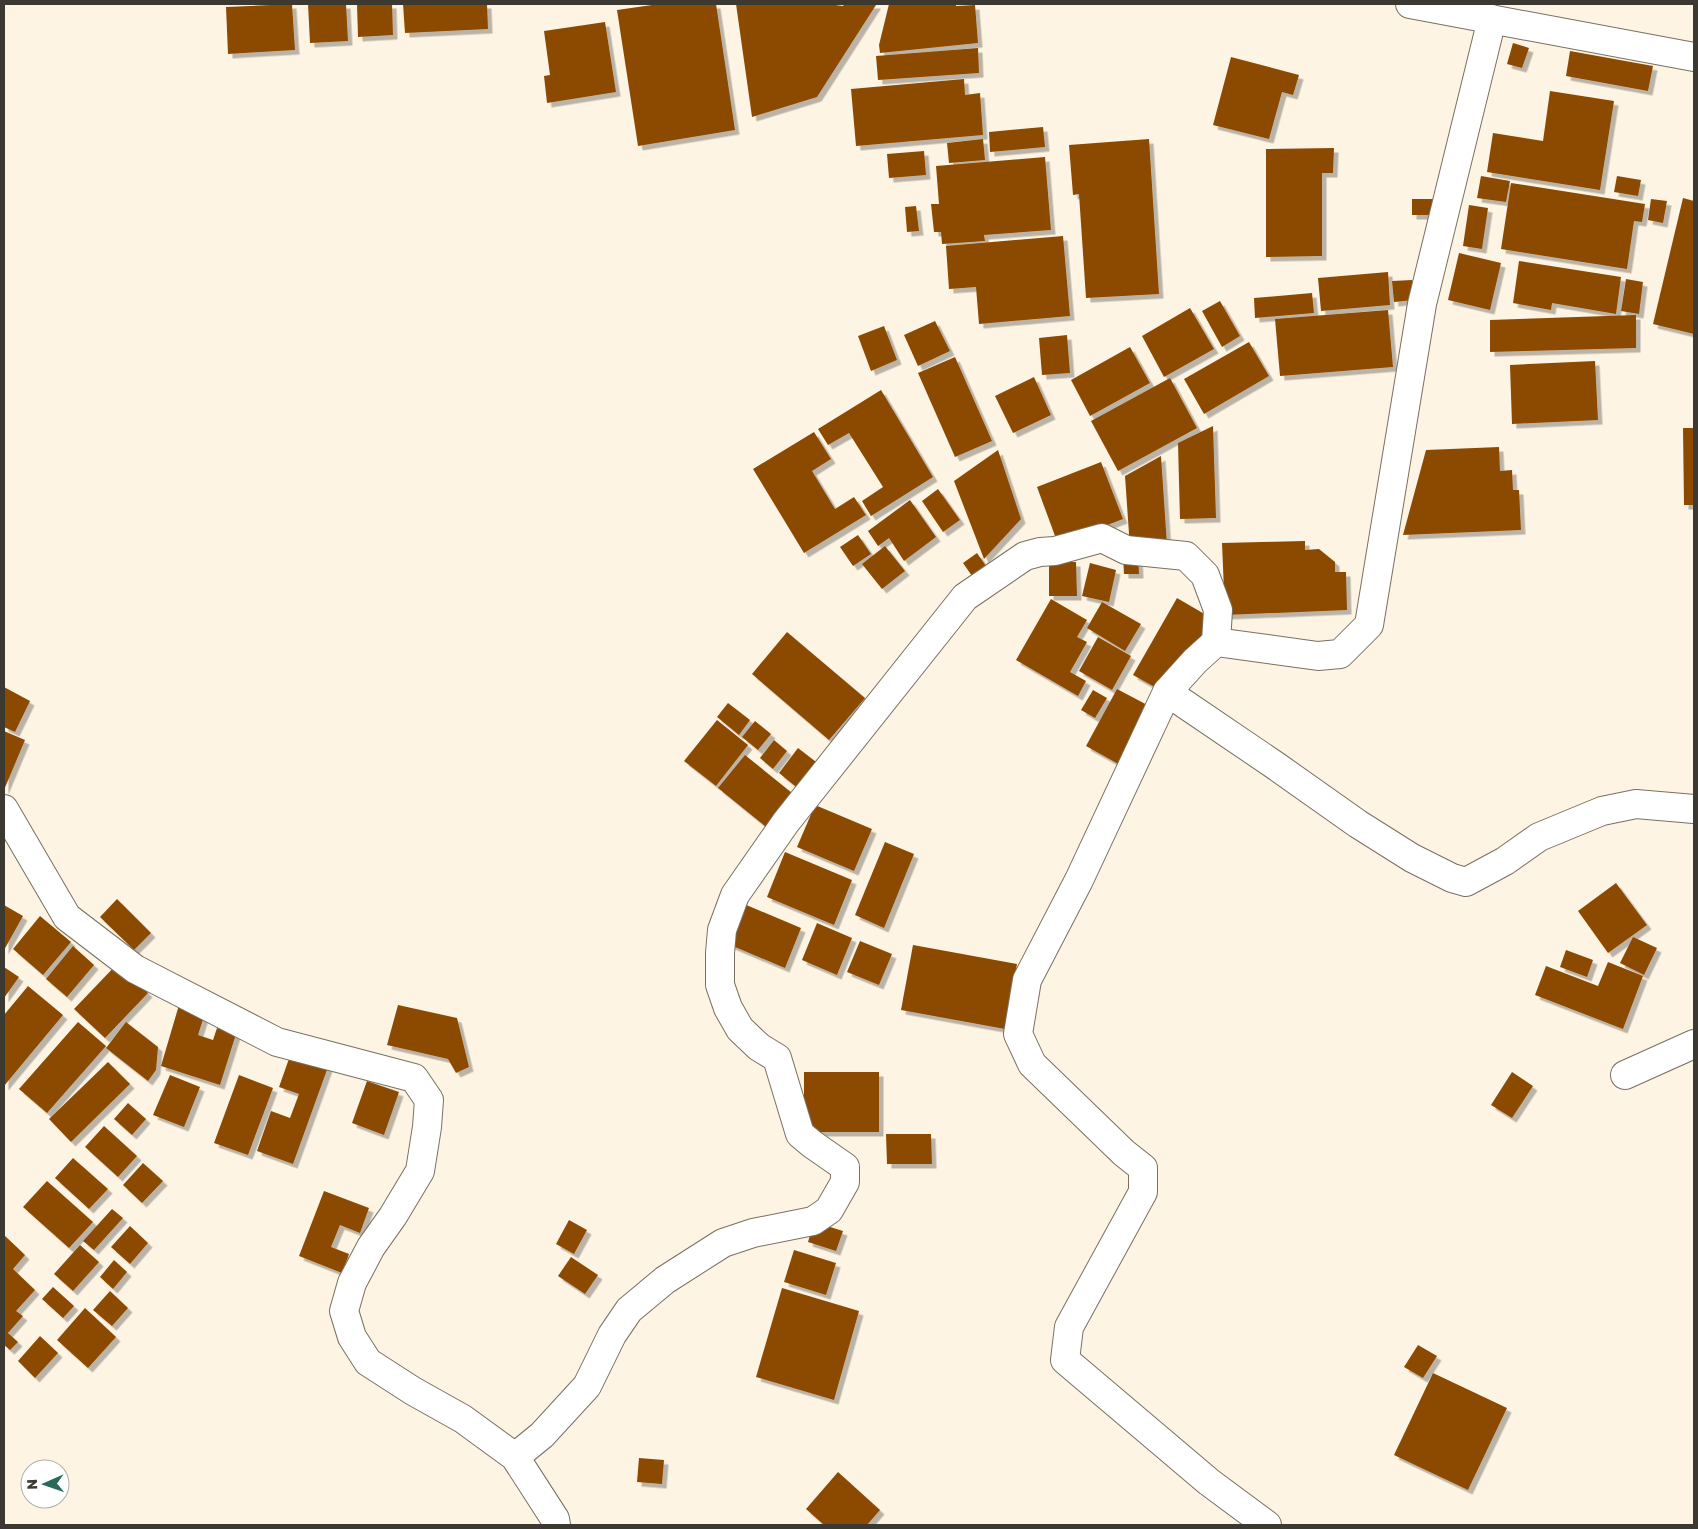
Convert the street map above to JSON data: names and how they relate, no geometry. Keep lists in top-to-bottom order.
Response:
{
  "north": "left"
}
